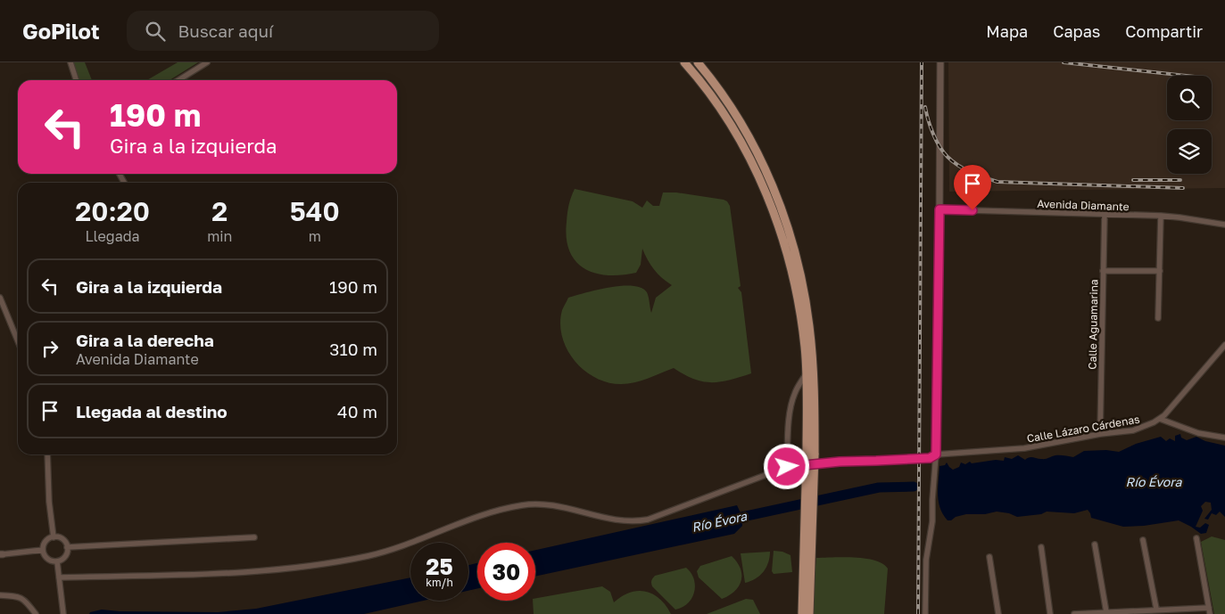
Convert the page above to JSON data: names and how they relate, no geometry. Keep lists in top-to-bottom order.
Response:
{
  "streets": {
    "street": ["Avenida Diamante", "Calle Aguamarina", "Calle Lázaro Cárdenas"]
  },
  "crossings": [
    ["Avenida Diamante", "Calle Aguamarina"],
    ["Calle Aguamarina", "Calle Lázaro Cárdenas"]
  ],
  "water": ["Río Évora"],
  "page": {
    "header": "GoPilot",
    "search": "Buscar aquí",
    "nav": ["Mapa", "Capas", "Compartir"],
    "turn": ["190 m", "Gira a la izquierda"],
    "eta": [
      "20:20",
      "Llegada",
      "2",
      "min",
      "540",
      "m"
    ],
    "list": [
      {
        "name": "Gira a la izquierda",
        "value": "190 m"
      },
      {
        "name": "Gira a la derecha",
        "note": "Avenida Diamante",
        "value": "310 m"
      },
      {
        "name": "Llegada al destino",
        "value": "40 m"
      }
    ],
    "speed": "25 km/h",
    "limit": "30"
  }
}
